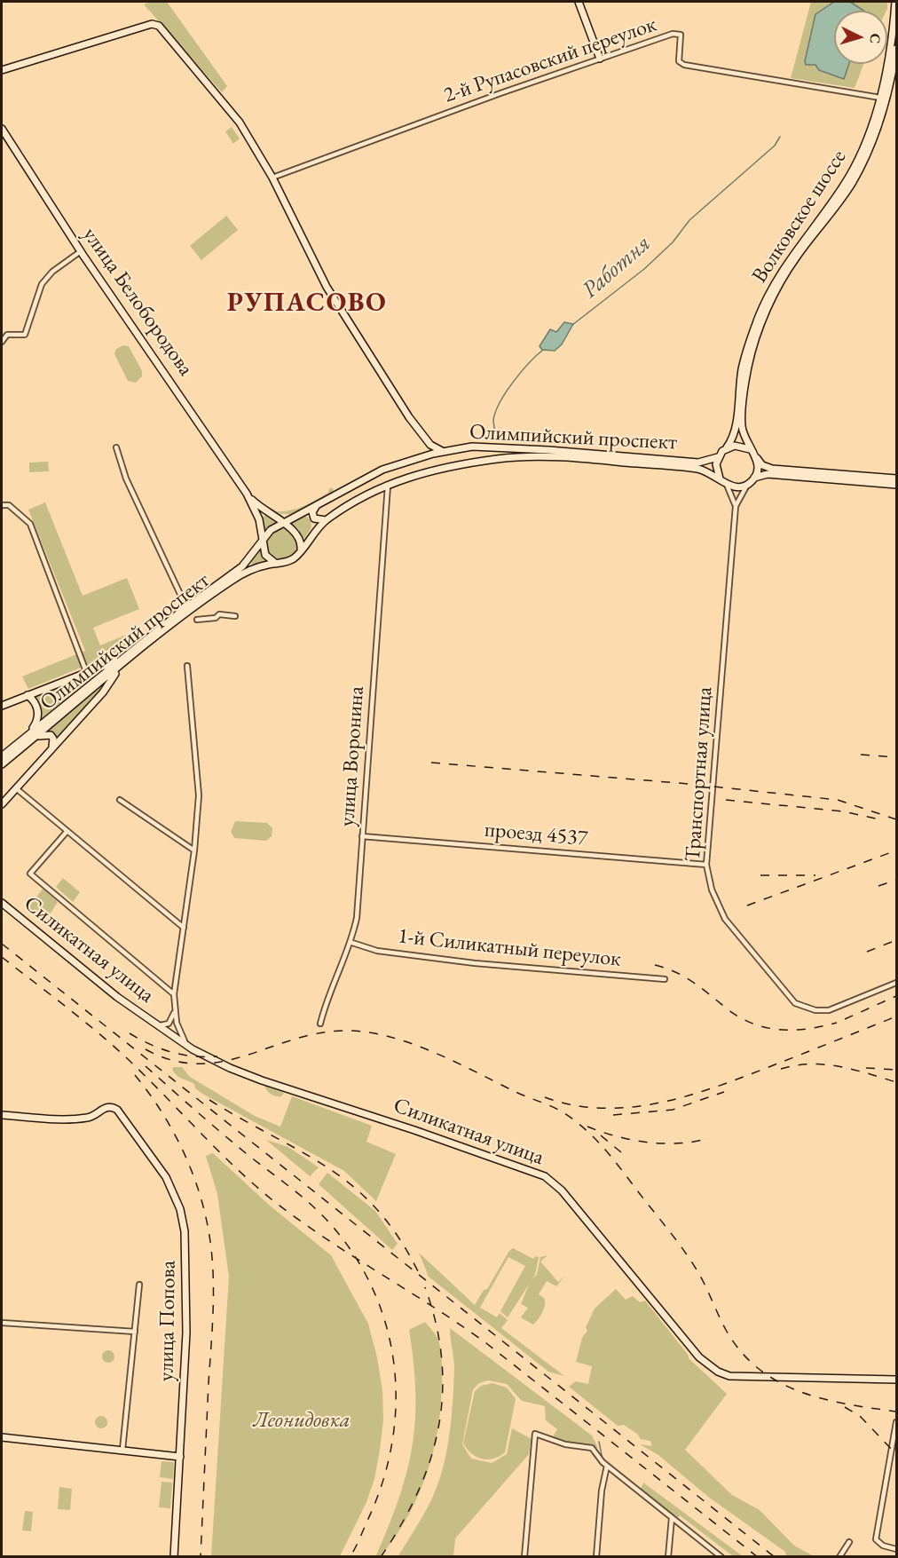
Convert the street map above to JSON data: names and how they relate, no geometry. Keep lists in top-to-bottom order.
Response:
{
  "streets": {
    "main road": [
      "Волковское шоссе",
      "улица Белобородова",
      "Олимпийский проспект",
      "Силикатная улица",
      "улица Попова"
    ],
    "street": [
      "2-й Рупасовский переулок",
      "улица Воронина",
      "Транспортная улица",
      "проезд 4537",
      "1-й Силикатный переулок"
    ]
  },
  "crossings": [
    ["2-й Рупасовский переулок", "Волковское шоссе"],
    ["Волковское шоссе", "Олимпийский проспект"],
    ["Волковское шоссе", "Транспортная улица"],
    ["Олимпийский проспект", "улица Воронина"],
    ["Олимпийский проспект", "Транспортная улица"],
    ["улица Воронина", "проезд 4537"],
    ["улица Воронина", "1-й Силикатный переулок"],
    ["Транспортная улица", "проезд 4537"]
  ],
  "districts": ["РУПАСОВО"],
  "water": ["Работня"],
  "parks": ["Леонидовка"],
  "north": "right"
}
